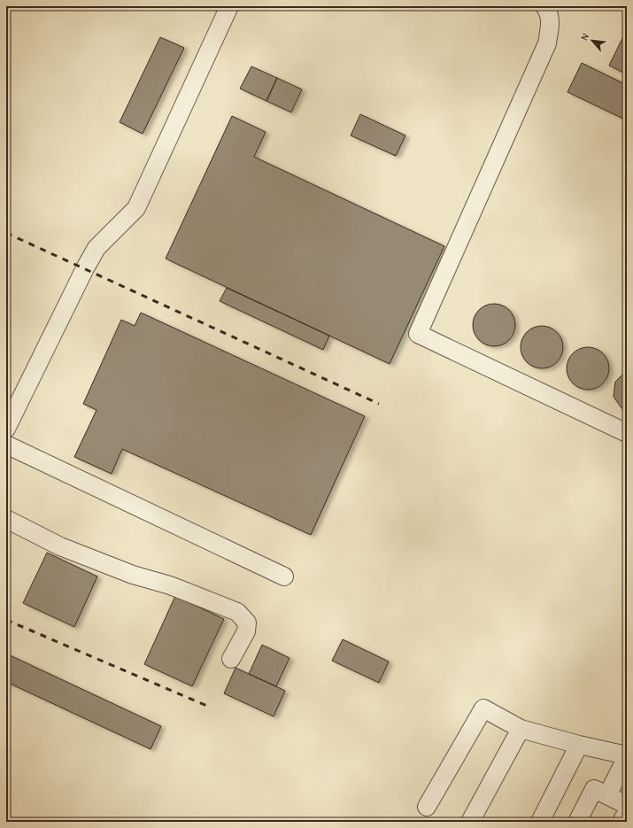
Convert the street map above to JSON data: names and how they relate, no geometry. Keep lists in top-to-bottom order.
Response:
{
  "north": "top left"
}
